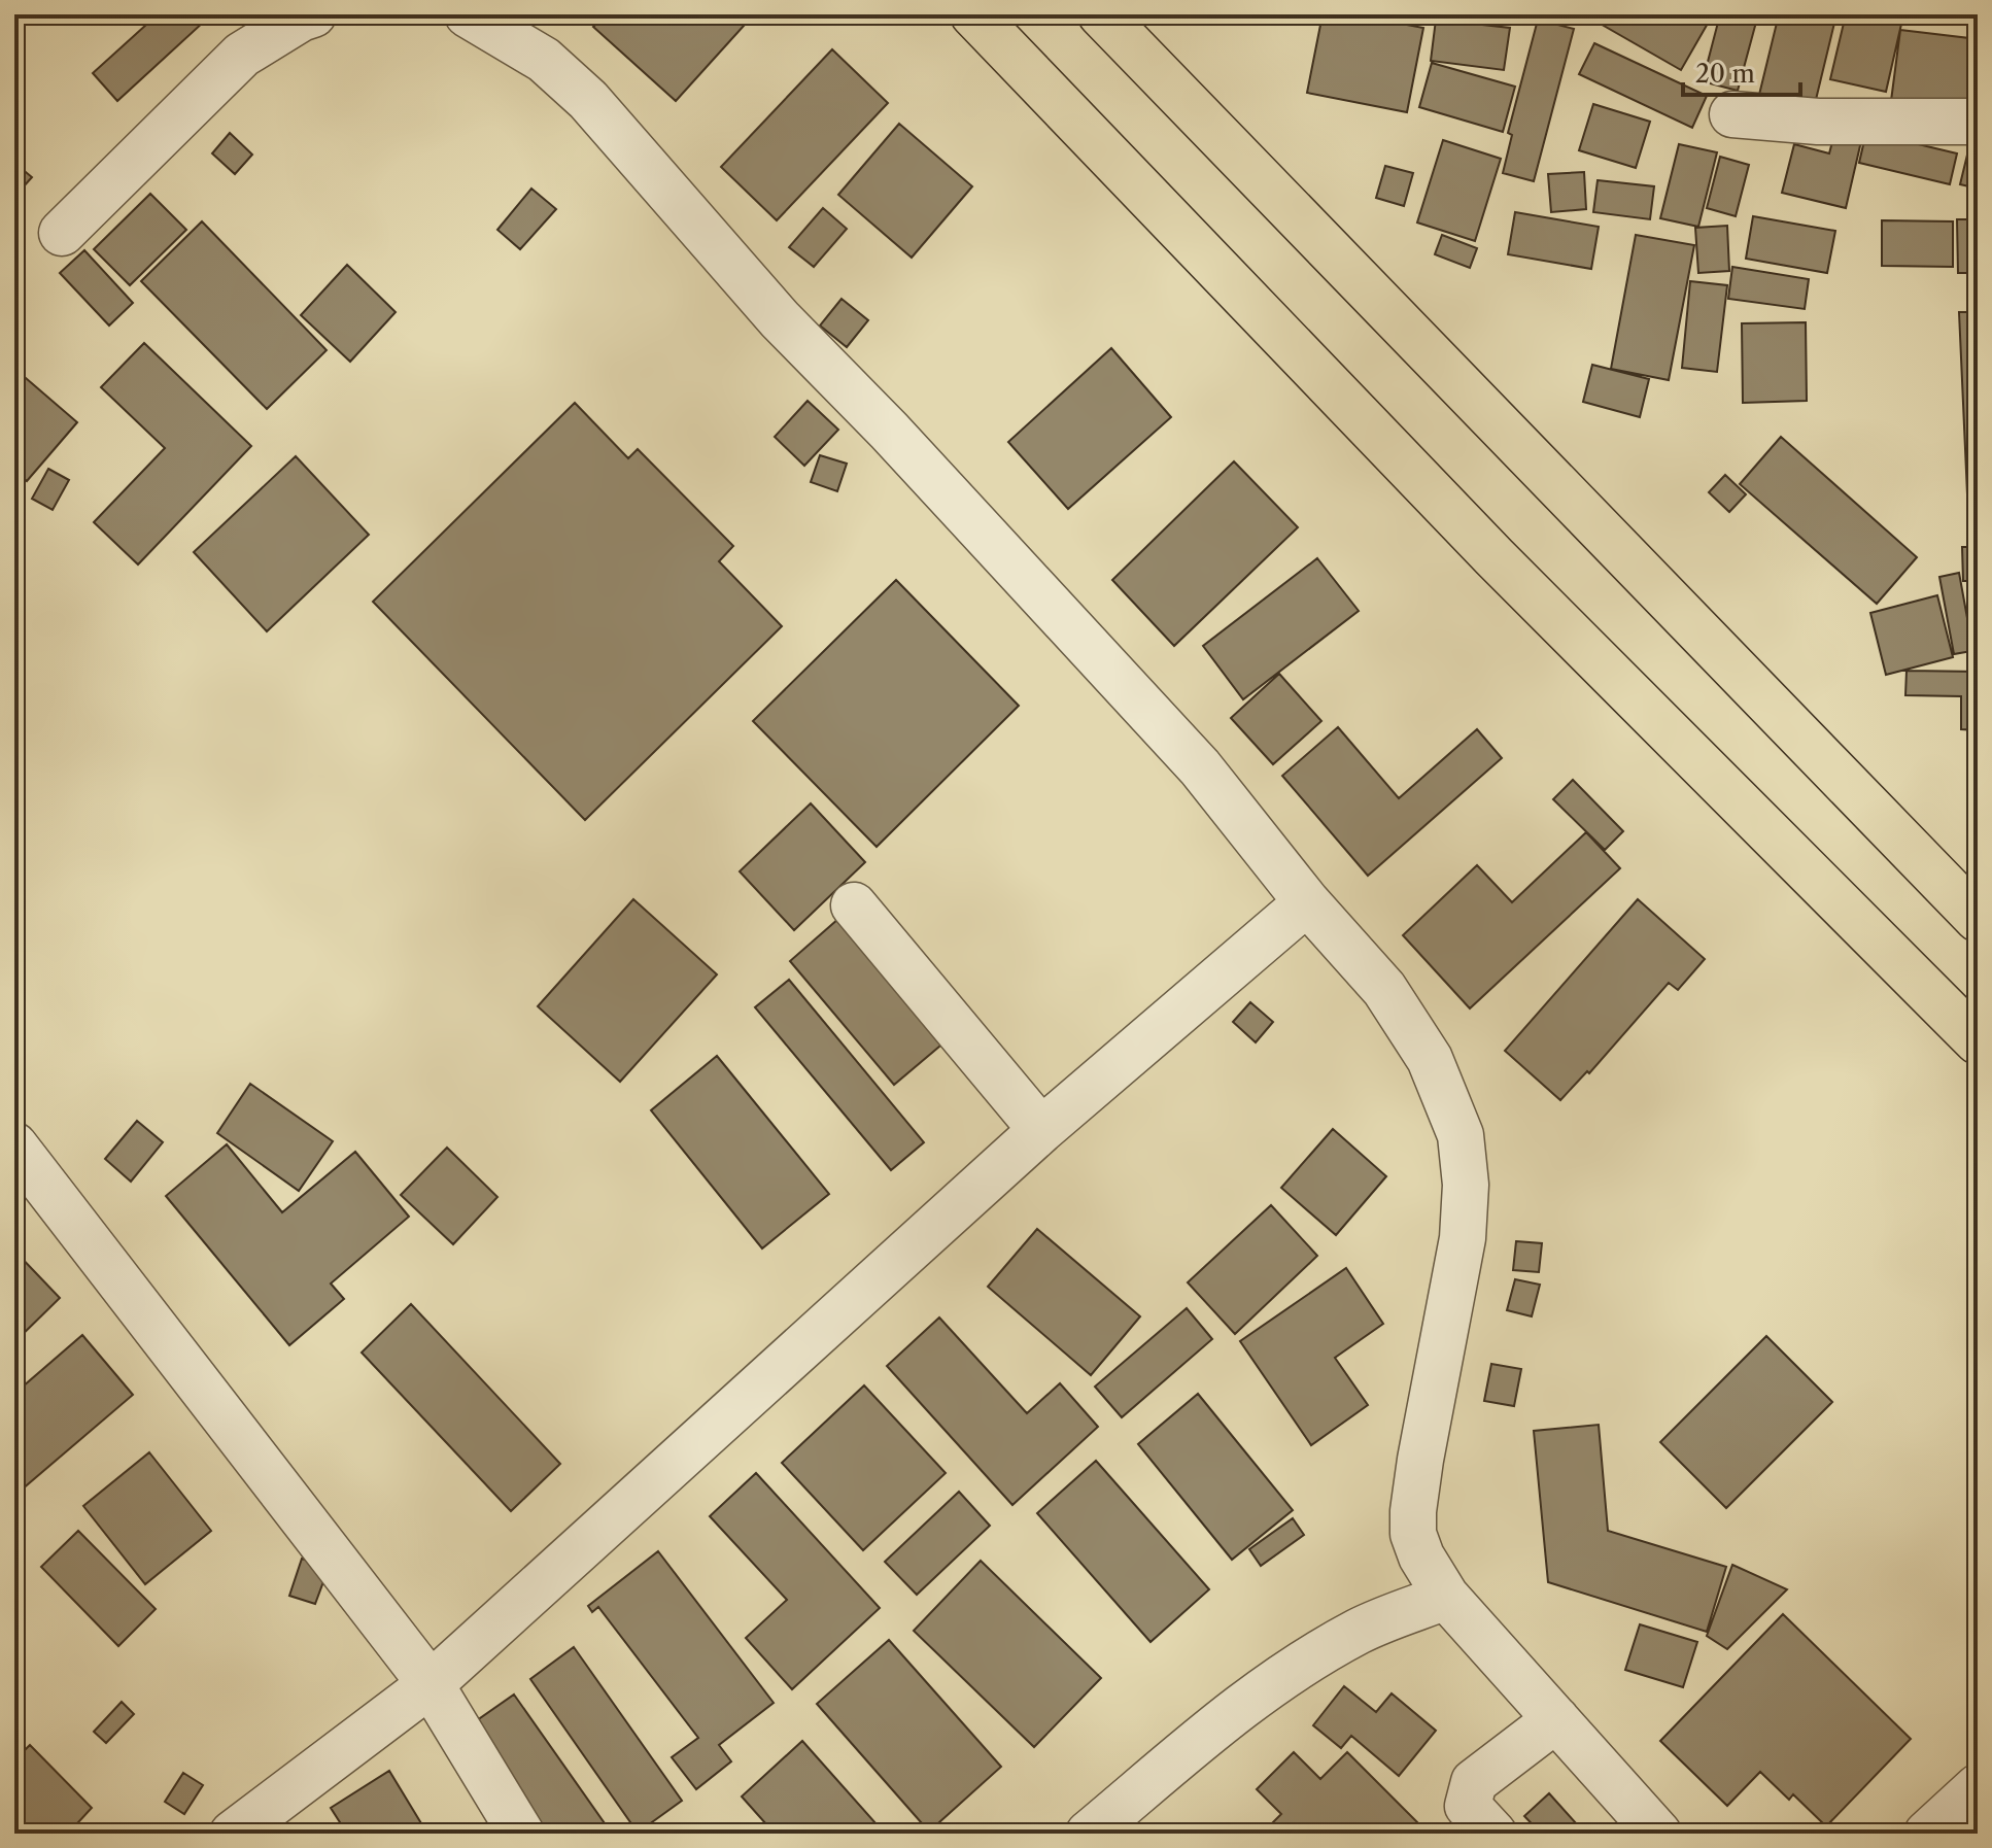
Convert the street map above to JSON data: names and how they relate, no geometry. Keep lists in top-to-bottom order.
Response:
{
  "scale_bar": "20 m"
}
